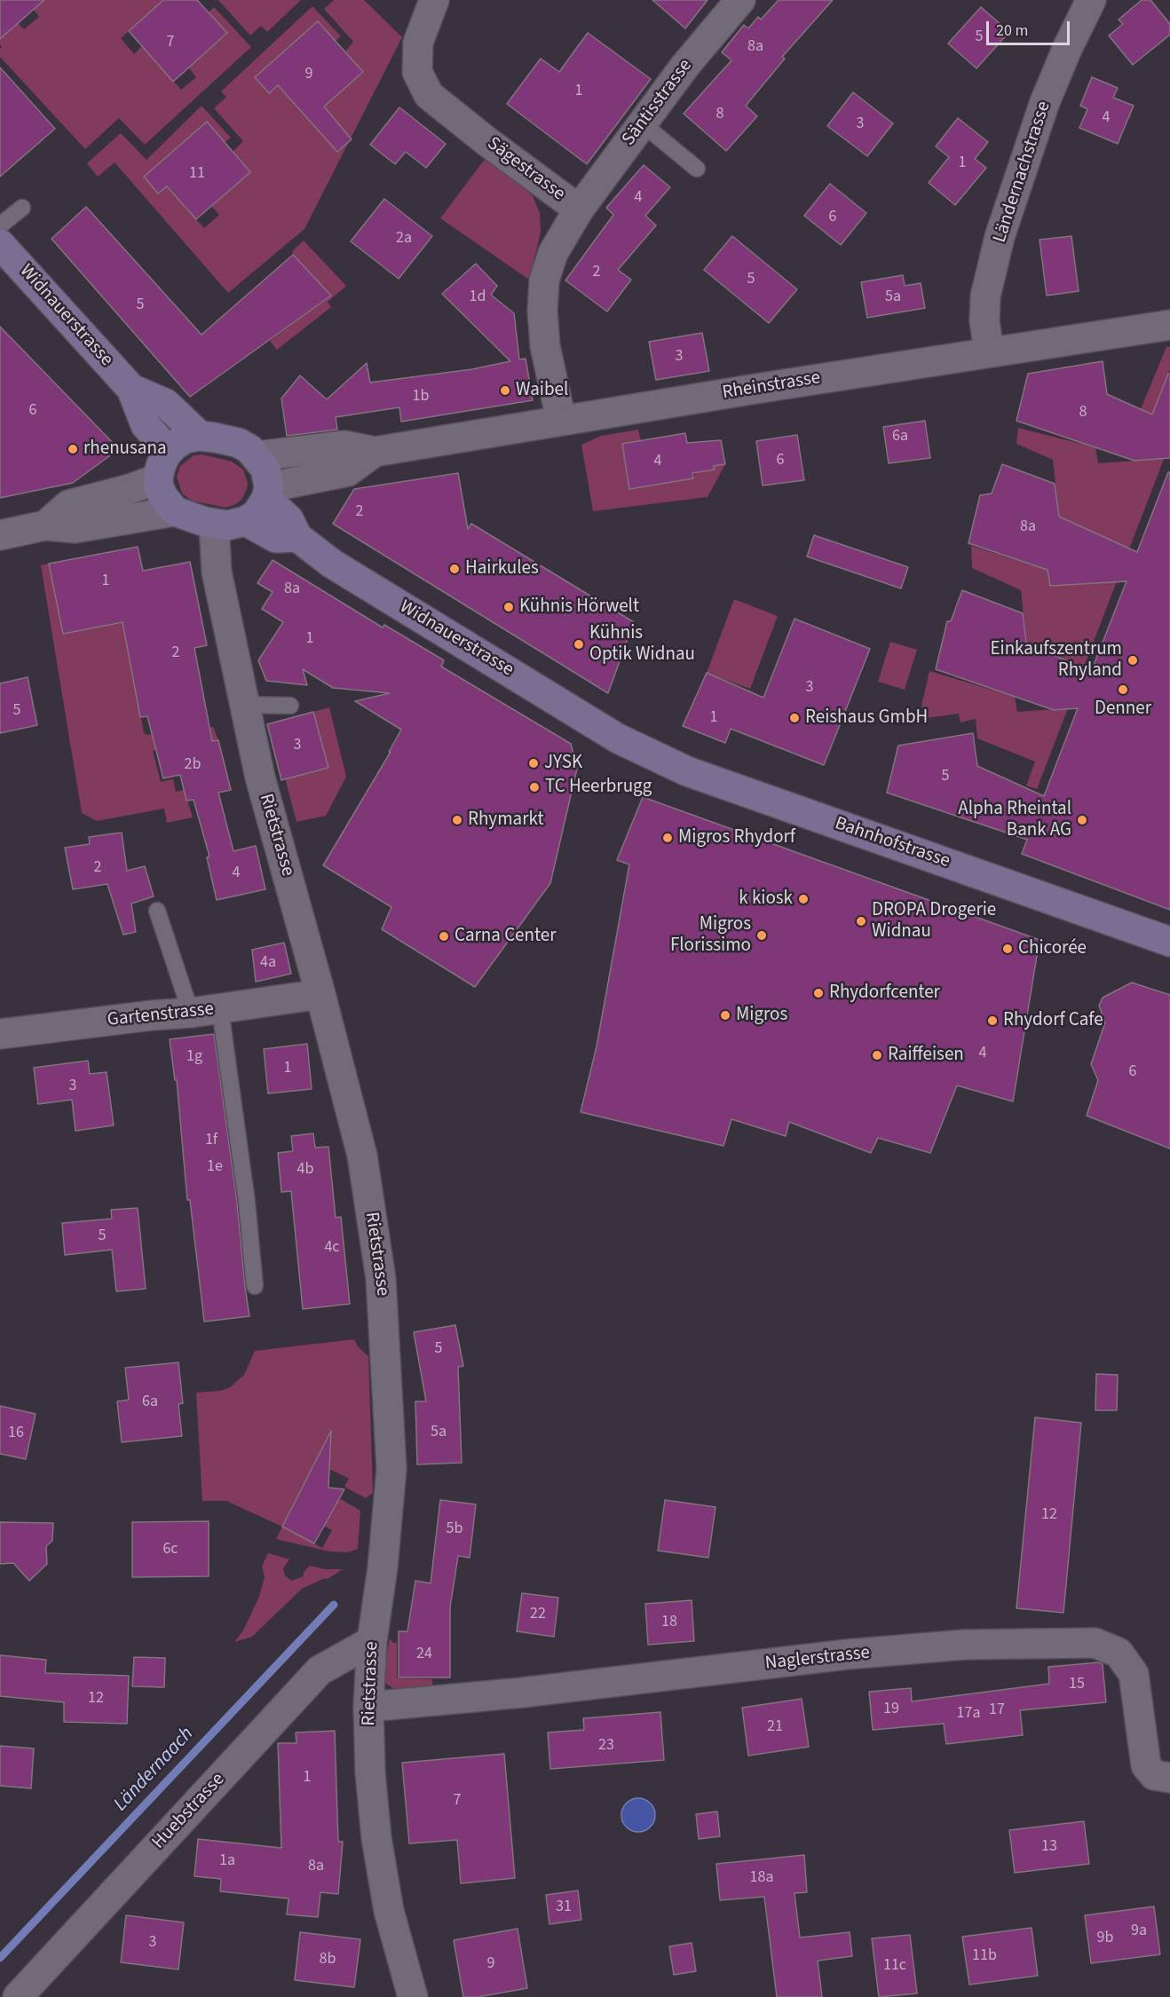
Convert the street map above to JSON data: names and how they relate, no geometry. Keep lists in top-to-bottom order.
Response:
{
  "streets": {
    "main road": ["Widnauerstrasse", "Bahnhofstrasse"],
    "street": [
      "Säntisstrasse",
      "Sägestrasse",
      "Ländernachstrasse",
      "Rheinstrasse",
      "Rietstrasse",
      "Gartenstrasse",
      "Naglerstrasse",
      "Huebstrasse"
    ]
  },
  "crossings": [
    ["Säntisstrasse", "Sägestrasse"],
    ["Sägestrasse", "Rheinstrasse"],
    ["Ländernachstrasse", "Rheinstrasse"],
    ["Widnauerstrasse", "Rheinstrasse"],
    ["Widnauerstrasse", "Rietstrasse"],
    ["Widnauerstrasse", "Bahnhofstrasse"],
    ["Rheinstrasse", "Rietstrasse"],
    ["Rietstrasse", "Gartenstrasse"],
    ["Rietstrasse", "Naglerstrasse"],
    ["Rietstrasse", "Huebstrasse"]
  ],
  "water": ["Ländernaach"],
  "places": [
    "Waibel",
    "rhenusana",
    "Hairkules",
    "Kühnis Hörwelt",
    "Kühnis Optik Widnau",
    "Einkaufszentrum Rhyland",
    "Denner",
    "Reishaus GmbH",
    "JYSK",
    "TC Heerbrugg",
    "Rhymarkt",
    "Alpha Rheintal Bank AG",
    "Migros Rhydorf",
    "k kiosk",
    "DROPA Drogerie Widnau",
    "Migros Florissimo",
    "Carna Center",
    "Chicorée",
    "Rhydorfcenter",
    "Migros",
    "Rhydorf Cafe",
    "Raiffeisen"
  ],
  "house_numbers": [
    "5",
    "7",
    "8a",
    "9",
    "1",
    "8",
    "4",
    "3",
    "1",
    "11",
    "4",
    "6",
    "2a",
    "2",
    "5",
    "1d",
    "5a",
    "5",
    "3",
    "1b",
    "6",
    "8",
    "6a",
    "6",
    "4",
    "2",
    "8a",
    "1",
    "8a",
    "1",
    "2",
    "3",
    "5",
    "1",
    "3",
    "2b",
    "5",
    "2",
    "4",
    "4a",
    "4",
    "1g",
    "1",
    "6",
    "3",
    "1f",
    "1e",
    "4b",
    "5",
    "4c",
    "5",
    "6a",
    "5a",
    "16",
    "12",
    "5b",
    "6c",
    "22",
    "18",
    "24",
    "15",
    "12",
    "19",
    "17",
    "17a",
    "21",
    "23",
    "1",
    "7",
    "13",
    "1a",
    "8a",
    "18a",
    "31",
    "9a",
    "9b",
    "3",
    "11b",
    "8b",
    "9",
    "11c"
  ],
  "scale_bar": "20 m"
}
